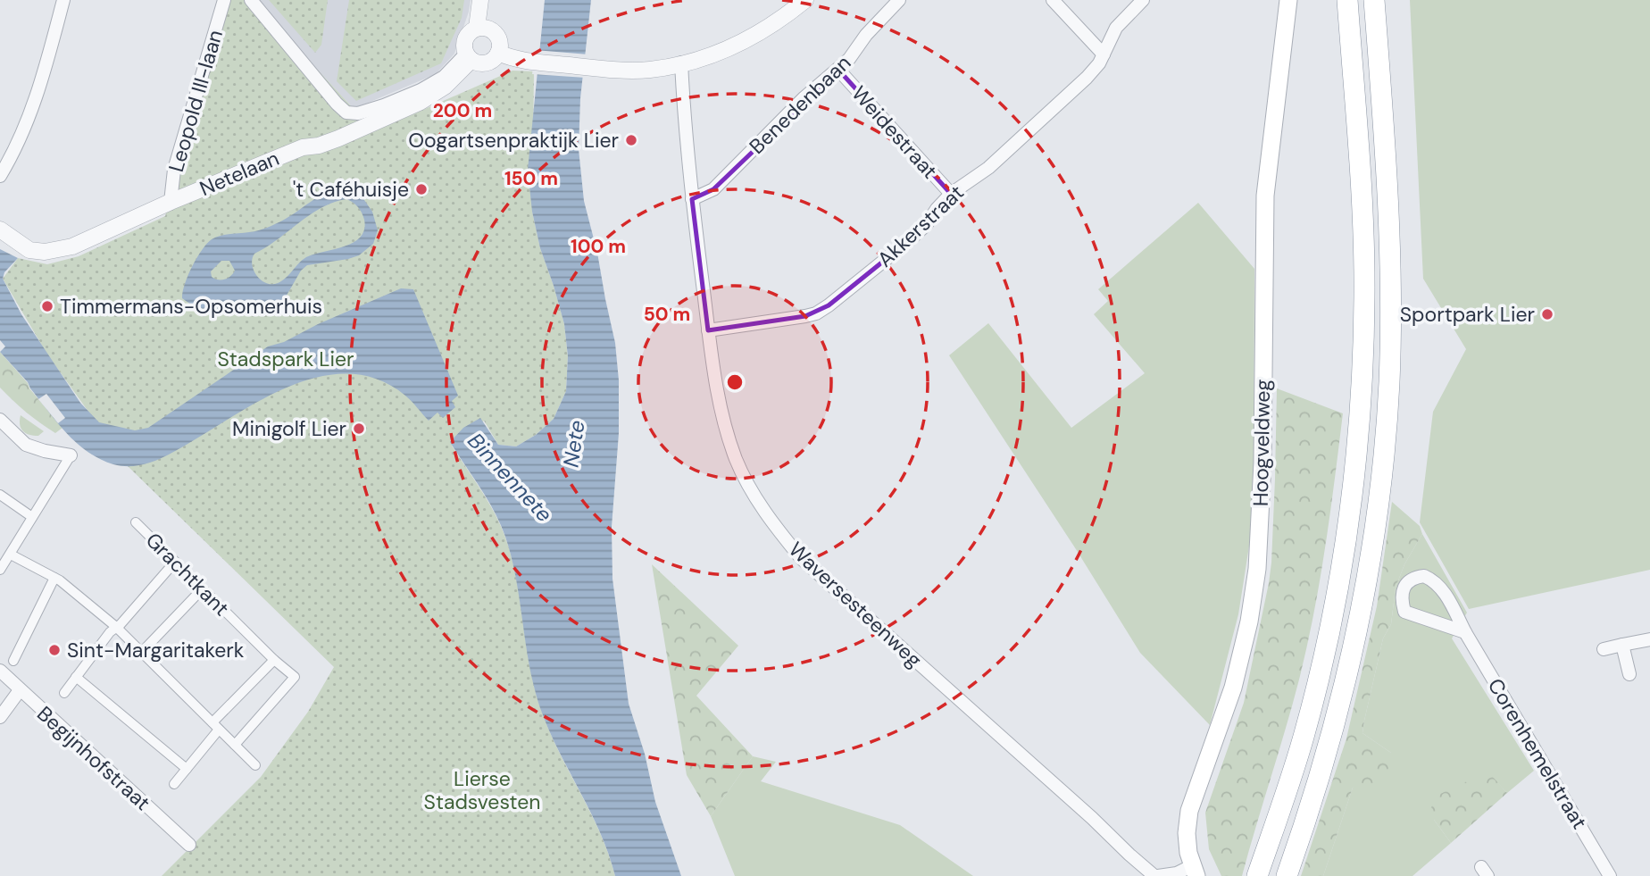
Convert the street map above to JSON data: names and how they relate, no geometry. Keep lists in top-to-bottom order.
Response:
{
  "streets": {
    "main road": ["Hoogveldweg"],
    "street": [
      "Leopold III-laan",
      "Benedenbaan",
      "Weidestraat",
      "Netelaan",
      "Akkerstraat",
      "Grachtkant",
      "Waversesteenweg",
      "Corenhemelstraat",
      "Begijnhofstraat"
    ]
  },
  "crossings": [
    ["Leopold III-laan", "Netelaan"],
    ["Benedenbaan", "Weidestraat"],
    ["Benedenbaan", "Waversesteenweg"],
    ["Weidestraat", "Akkerstraat"],
    ["Akkerstraat", "Waversesteenweg"],
    ["Hoogveldweg", "Waversesteenweg"]
  ],
  "water": ["Nete", "Binnennete"],
  "parks": ["Stadspark Lier", "Lierse Stadsvesten"],
  "places": [
    "Oogartsenpraktijk Lier",
    "'t Caféhuisje",
    "Timmermans-Opsomerhuis",
    "Sportpark Lier",
    "Minigolf Lier",
    "Sint-Margaritakerk"
  ],
  "rings": [
    "200 m",
    "150 m",
    "100 m",
    "50 m"
  ]
}
